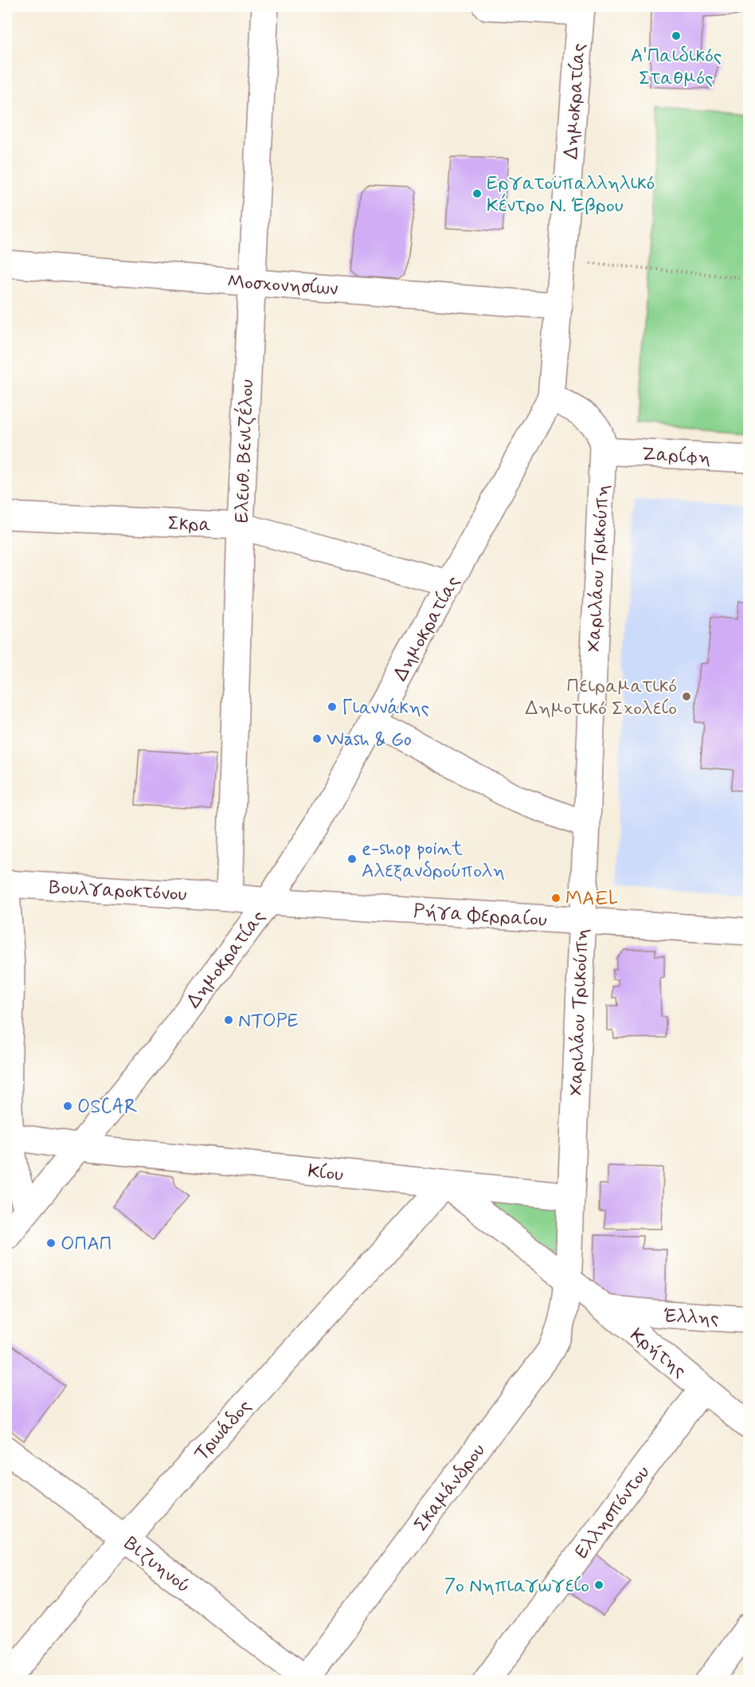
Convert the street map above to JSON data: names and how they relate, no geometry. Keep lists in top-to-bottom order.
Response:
{
  "streets": {
    "street": [
      "Δημοκρατίας",
      "Μοσχονησίων",
      "Ελευθ. Βενιζέλου",
      "Ζαρίφη",
      "Σκρα",
      "Χαριλάου Τρικούπη",
      "Βουλγαροκτόνου",
      "Ρήγα Φερραίου",
      "Κίου",
      "Έλλης",
      "Κρήτης",
      "Τρωάδος",
      "Σκαμάνδρου",
      "Ελλησπόντου",
      "Βιζυηνού"
    ]
  },
  "crossings": [
    ["Δημοκρατίας", "Μοσχονησίων"],
    ["Δημοκρατίας", "Σκρα"],
    ["Δημοκρατίας", "Χαριλάου Τρικούπη"],
    ["Δημοκρατίας", "Βουλγαροκτόνου"],
    ["Δημοκρατίας", "Ρήγα Φερραίου"],
    ["Δημοκρατίας", "Κίου"],
    ["Μοσχονησίων", "Ελευθ. Βενιζέλου"],
    ["Ελευθ. Βενιζέλου", "Σκρα"],
    ["Ελευθ. Βενιζέλου", "Βουλγαροκτόνου"],
    ["Ζαρίφη", "Χαριλάου Τρικούπη"],
    ["Χαριλάου Τρικούπη", "Ρήγα Φερραίου"],
    ["Χαριλάου Τρικούπη", "Κίου"],
    ["Χαριλάου Τρικούπη", "Κρήτης"],
    ["Χαριλάου Τρικούπη", "Σκαμάνδρου"],
    ["Βουλγαροκτόνου", "Ρήγα Φερραίου"],
    ["Κίου", "Κρήτης"],
    ["Κίου", "Τρωάδος"],
    ["Έλλης", "Κρήτης"],
    ["Κρήτης", "Τρωάδος"],
    ["Κρήτης", "Σκαμάνδρου"],
    ["Κρήτης", "Ελλησπόντου"],
    ["Τρωάδος", "Βιζυηνού"],
    ["Σκαμάνδρου", "Βιζυηνού"]
  ],
  "places": [
    "Α'Παιδικός Σταθμός",
    "Εργατοϋπαλληλικό Κέντρο Ν. Έβρου",
    "Πειραματικό Δημοτικό Σχολείο",
    "Γιαννάκης",
    "Wash & Go",
    "e-shop point Αλεξανδρούπολη",
    "MAEL",
    "ΝΤΟΡΕ",
    "OSCAR",
    "ΟΠΑΠ",
    "7ο Νηπιαγωγείο"
  ]
}
